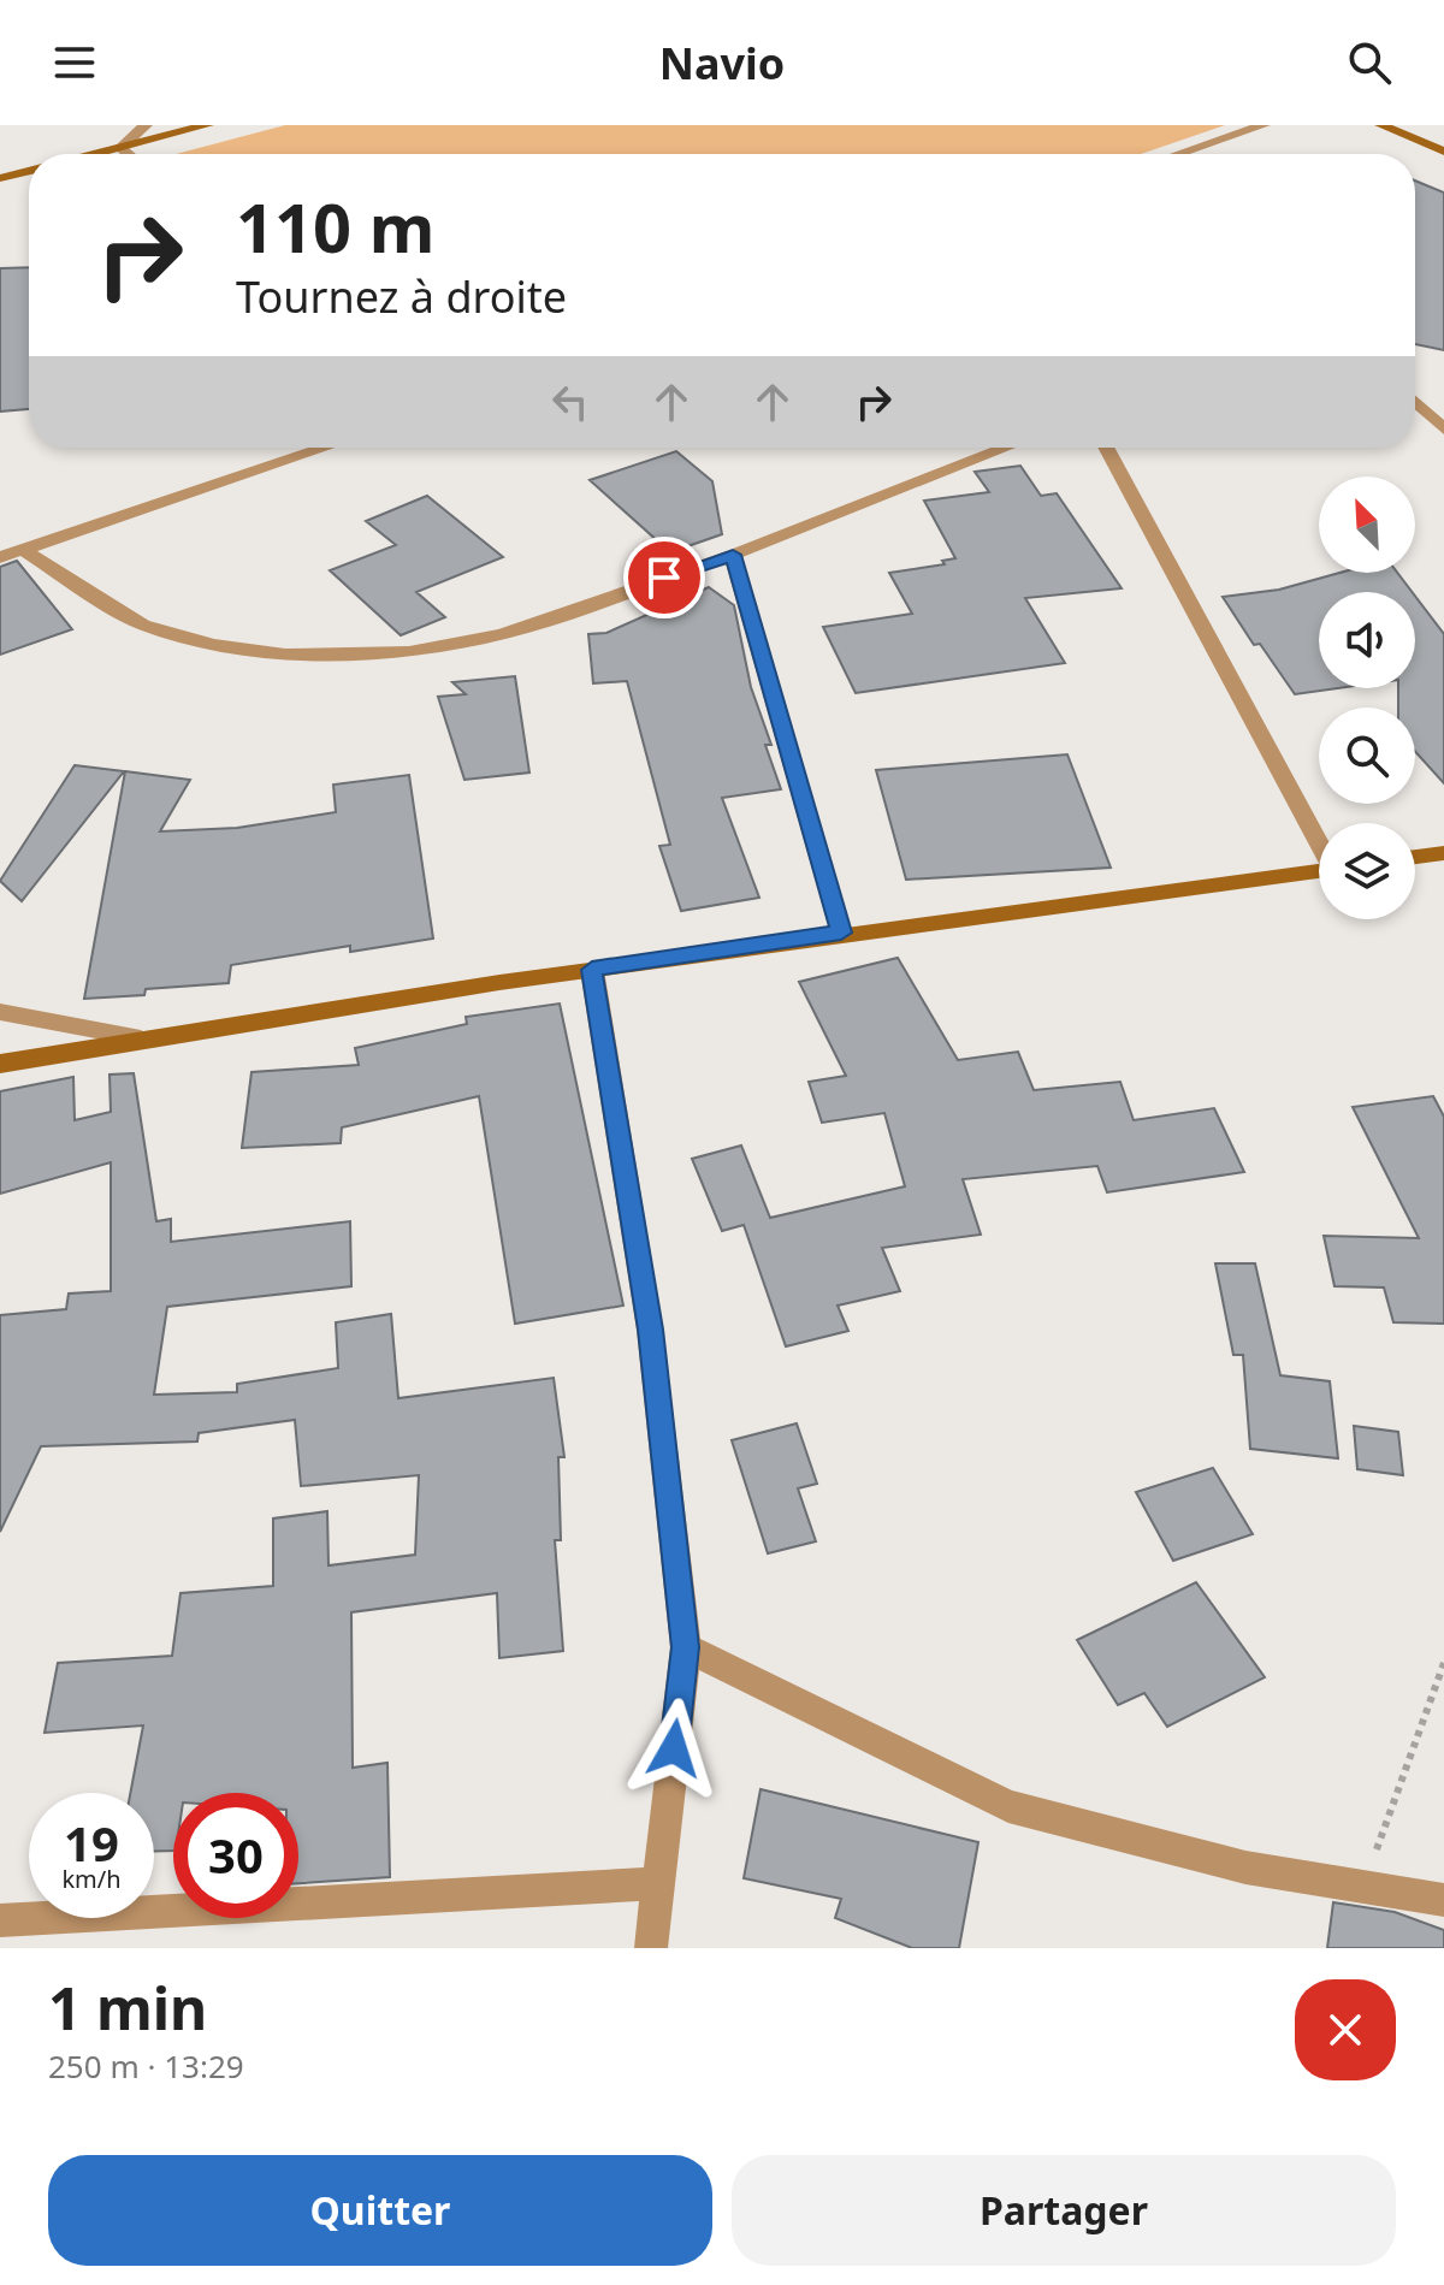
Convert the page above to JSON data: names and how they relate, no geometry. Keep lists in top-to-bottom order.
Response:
{
  "north": "top left",
  "page": {
    "header": "Navio",
    "turn": ["110 m", "Tournez à droite"],
    "speed": "19 km/h",
    "limit": "30",
    "heading": ["1 min", "250 m · 13:29"],
    "buttons": ["Quitter", "Partager"]
  }
}
